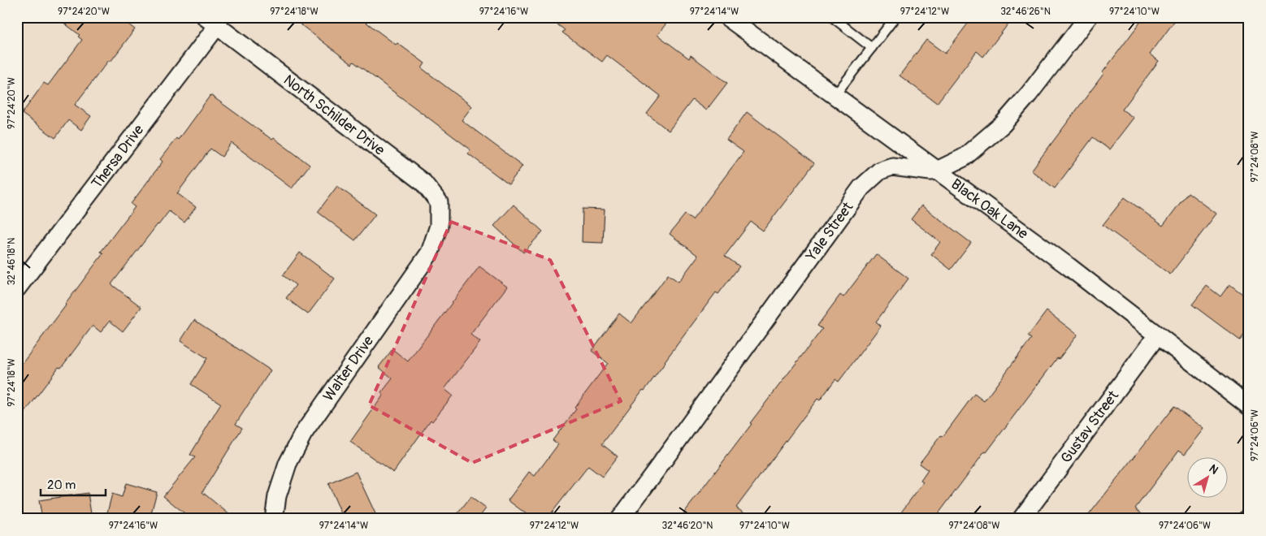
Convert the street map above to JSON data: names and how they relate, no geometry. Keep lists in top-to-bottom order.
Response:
{
  "streets": {
    "street": [
      "North Schilder Drive",
      "Thersa Drive",
      "Black Oak Lane",
      "Yale Street",
      "Walter Drive",
      "Gustav Street"
    ]
  },
  "crossings": [
    ["North Schilder Drive", "Thersa Drive"],
    ["North Schilder Drive", "Walter Drive"],
    ["Black Oak Lane", "Yale Street"],
    ["Black Oak Lane", "Gustav Street"]
  ],
  "scale_bar": "20 m",
  "north": "top right",
  "coordinates": [
    "97°24'20\"W",
    "97°24'18\"W",
    "97°24'16\"W",
    "97°24'14\"W",
    "97°24'12\"W",
    "32°46'26\"N",
    "97°24'10\"W",
    "97°24'08\"W",
    "32°46'18\"N",
    "97°24'06\"W",
    "32°46'20\"N"
  ]
}
